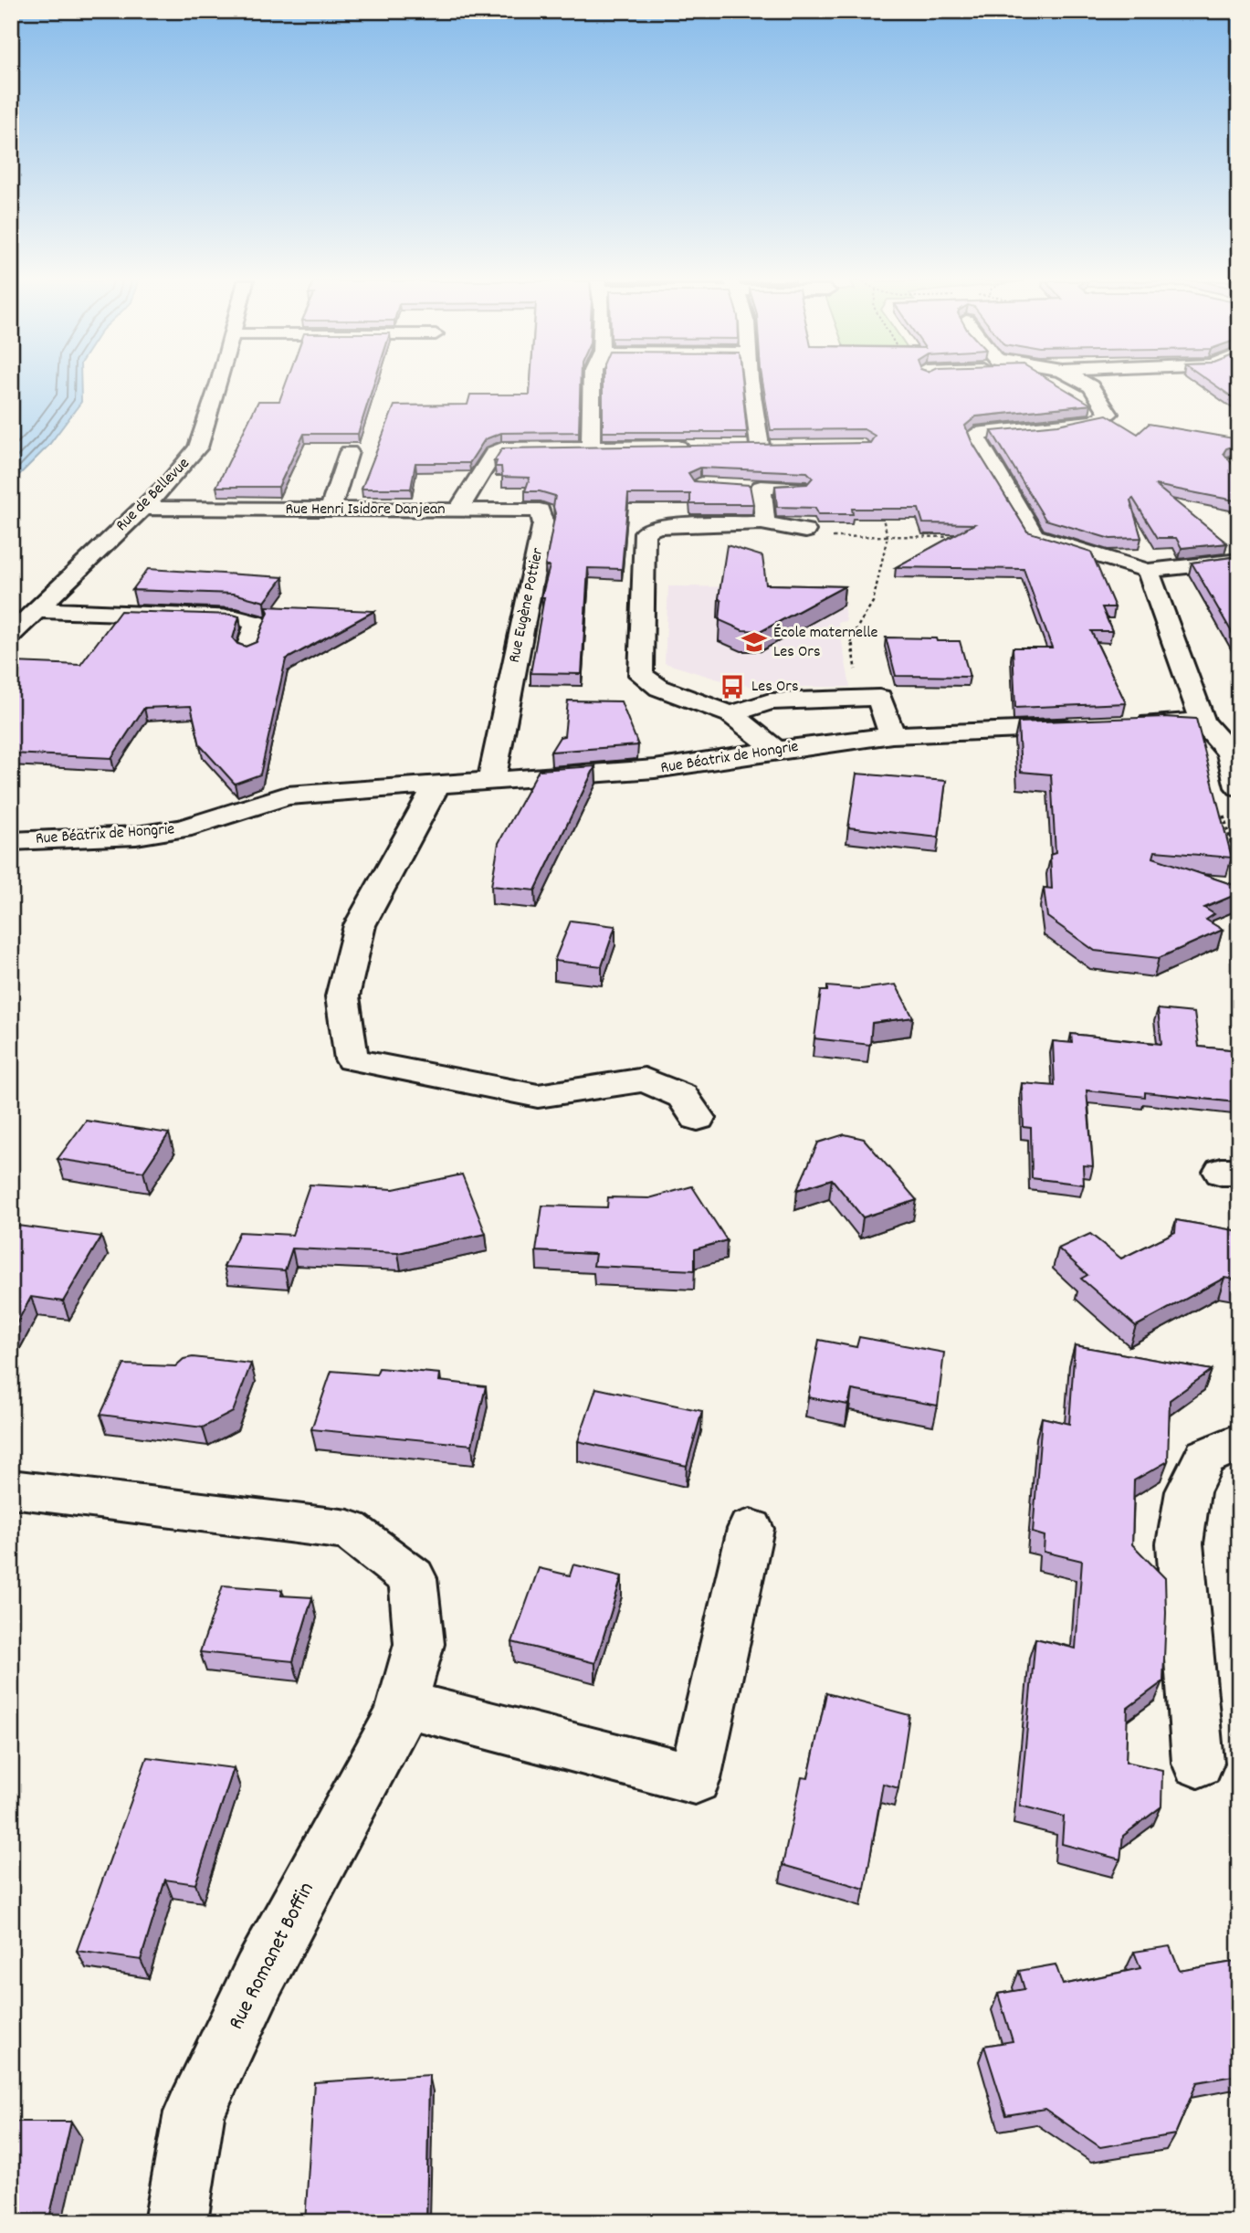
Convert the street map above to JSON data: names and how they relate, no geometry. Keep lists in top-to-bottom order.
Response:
{
  "streets": {
    "street": [
      "Rue de Bellevue",
      "Rue Henri Isidore Danjean",
      "Rue Eugène Pottier",
      "Rue Béatrix de Hongrie",
      "Rue Romanet Boffin"
    ]
  },
  "crossings": [
    ["Rue de Bellevue", "Rue Henri Isidore Danjean"],
    ["Rue Henri Isidore Danjean", "Rue Eugène Pottier"],
    ["Rue Eugène Pottier", "Rue Béatrix de Hongrie"]
  ],
  "places": {
    "school or university": ["École maternelle Les Ors"],
    "bus stop": ["Les Ors"]
  }
}
